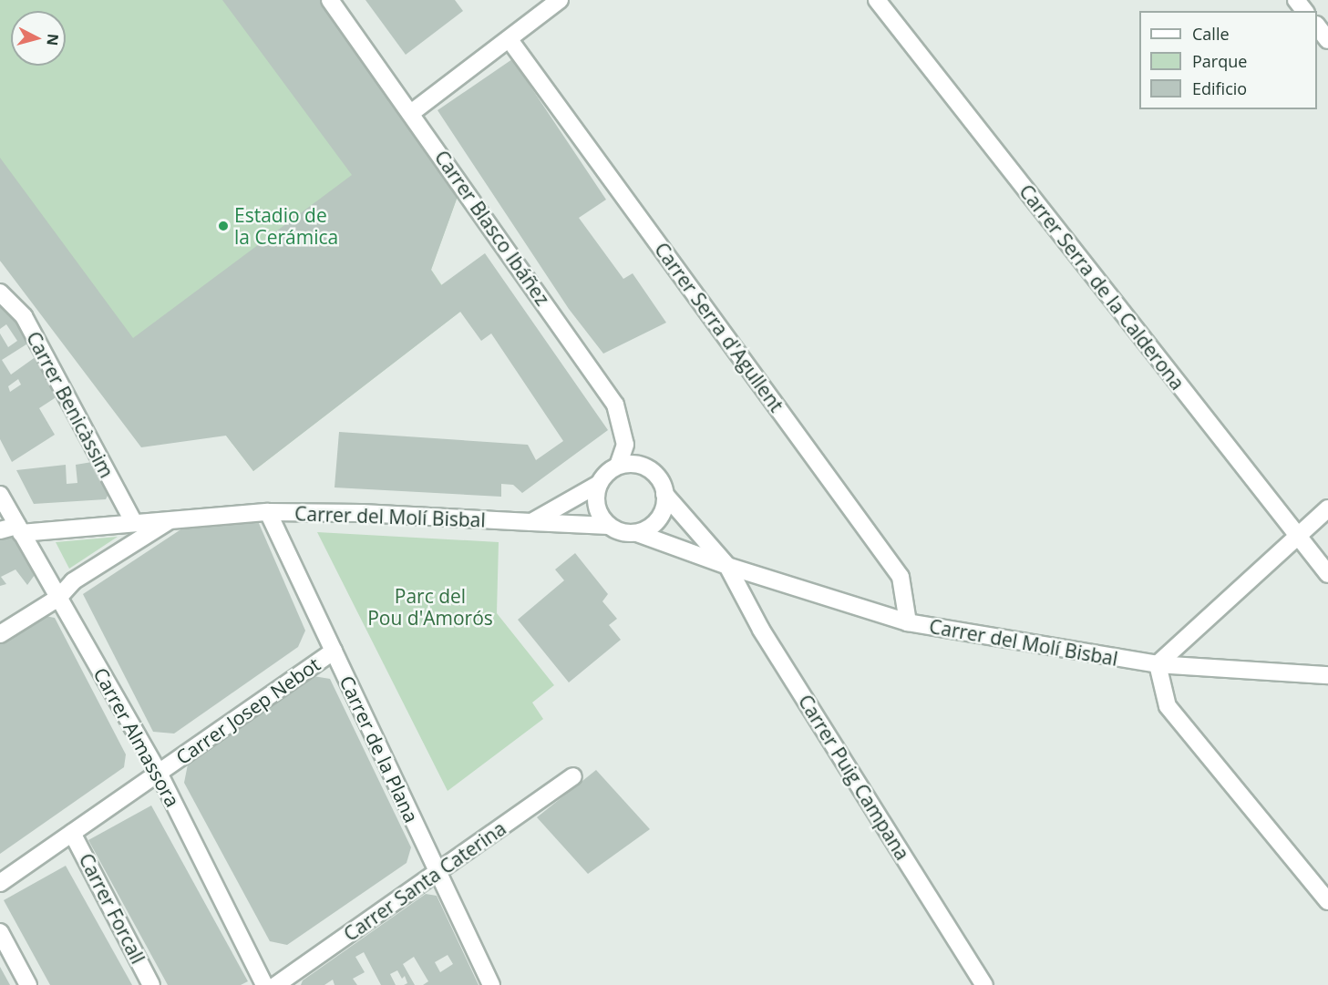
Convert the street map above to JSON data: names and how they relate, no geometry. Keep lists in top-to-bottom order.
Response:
{
  "streets": {
    "street": [
      "Carrer Blasco Ibáñez",
      "Carrer Serra de la Calderona",
      "Carrer Serra d'Agullent",
      "Carrer Benicàssim",
      "Carrer del Molí Bisbal",
      "Carrer Josep Nebot",
      "Carrer Almassora",
      "Carrer de la Plana",
      "Carrer Puig Campana",
      "Carrer Santa Caterina",
      "Carrer Forcall"
    ]
  },
  "crossings": [
    ["Carrer Blasco Ibáñez", "Carrer del Molí Bisbal"],
    ["Carrer Serra d'Agullent", "Carrer del Molí Bisbal"],
    ["Carrer Benicàssim", "Carrer del Molí Bisbal"],
    ["Carrer del Molí Bisbal", "Carrer Almassora"],
    ["Carrer del Molí Bisbal", "Carrer de la Plana"],
    ["Carrer del Molí Bisbal", "Carrer Puig Campana"],
    ["Carrer Josep Nebot", "Carrer Almassora"],
    ["Carrer Josep Nebot", "Carrer de la Plana"],
    ["Carrer Josep Nebot", "Carrer Forcall"],
    ["Carrer de la Plana", "Carrer Santa Caterina"]
  ],
  "parks": ["Parc del Pou d'Amorós"],
  "places": ["Estadio de la Cerámica"],
  "legend": ["Calle", "Parque", "Edificio"],
  "north": "right"
}
